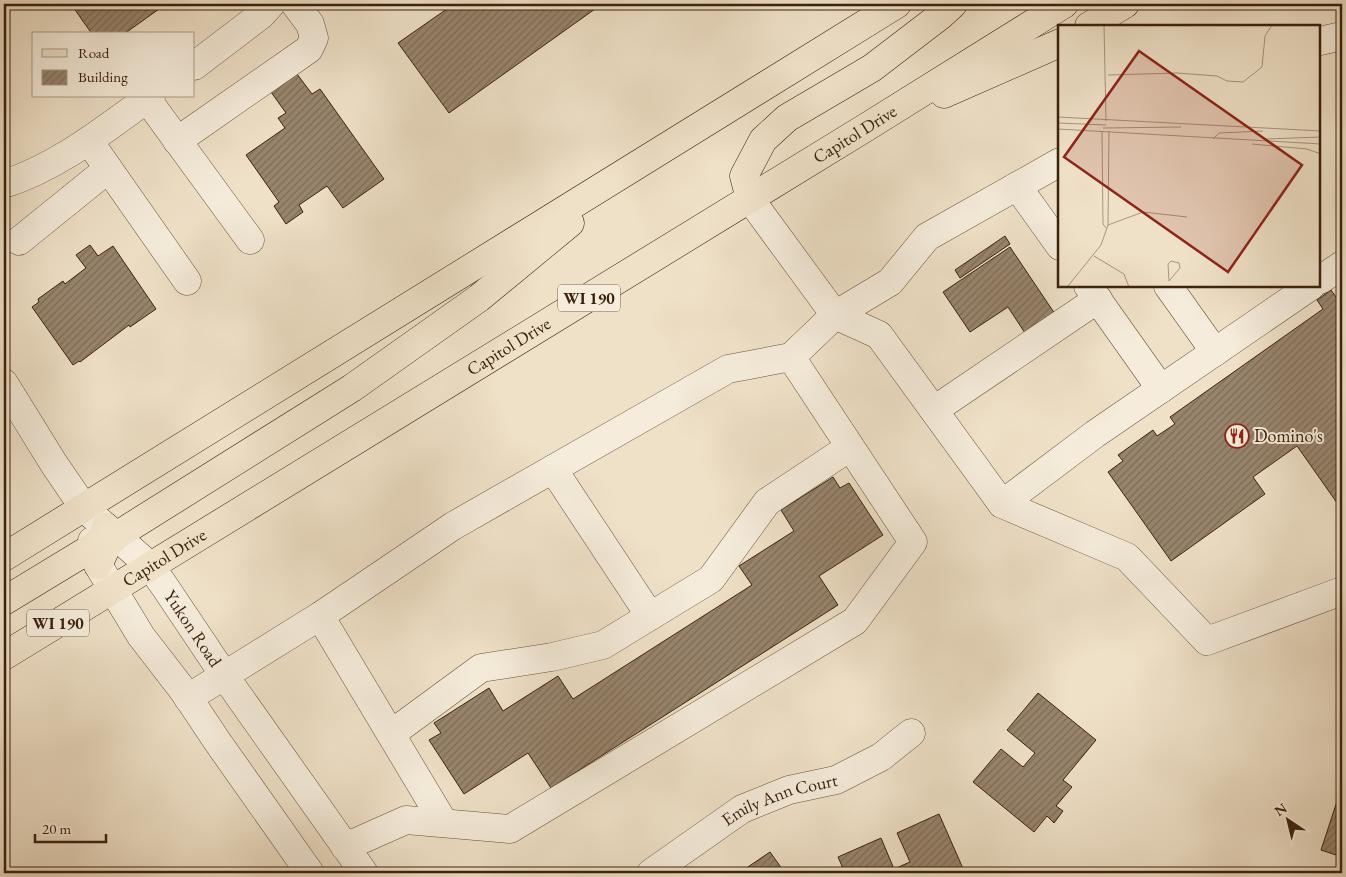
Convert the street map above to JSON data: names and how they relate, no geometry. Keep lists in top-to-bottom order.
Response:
{
  "streets": {
    "main road": ["Capitol Drive", "WI 190"],
    "street": ["Yukon Road", "Emily Ann Court"]
  },
  "crossings": [
    ["Capitol Drive", "Yukon Road"]
  ],
  "places": {
    "restaurant": ["Domino's"]
  },
  "legend": ["Road", "Building"],
  "scale_bar": "20 m",
  "north": "top left"
}
